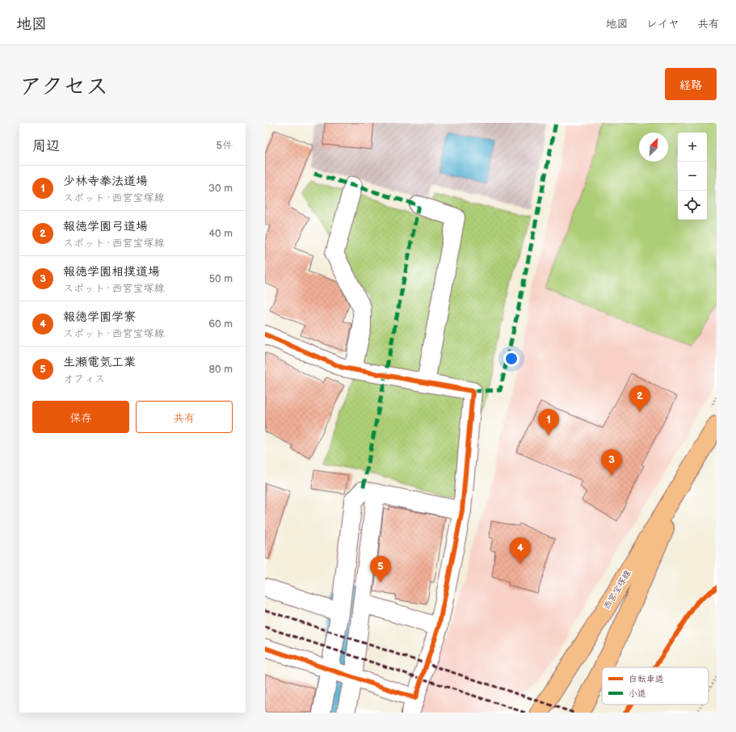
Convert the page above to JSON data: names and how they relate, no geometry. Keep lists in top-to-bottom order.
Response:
{
  "streets": {
    "main road": ["西宮宝塚線"]
  },
  "legend": ["自転車道", "小道"],
  "north": "top right",
  "page": {
    "header": "地図",
    "nav": ["地図", "レイヤ", "共有"],
    "title": "アクセス",
    "buttons": [
      "経路",
      ["保存", "共有"]
    ],
    "heading": ["周辺", "5件"],
    "map_buttons": ["+", "−"],
    "list": [
      {
        "mark": "1",
        "name": "少林寺拳法道場",
        "note": "スポット · 西宮宝塚線",
        "value": "30 m"
      },
      {
        "mark": "2",
        "name": "報徳学園弓道場",
        "note": "スポット · 西宮宝塚線",
        "value": "40 m"
      },
      {
        "mark": "3",
        "name": "報徳学園相撲道場",
        "note": "スポット · 西宮宝塚線",
        "value": "50 m"
      },
      {
        "mark": "4",
        "name": "報徳学園学寮",
        "note": "スポット · 西宮宝塚線",
        "value": "60 m"
      },
      {
        "mark": "5",
        "name": "生瀬電気工業",
        "note": "オフィス",
        "value": "80 m"
      }
    ],
    "pins": [
      "2",
      "1",
      "3",
      "4",
      "5"
    ]
  }
}
